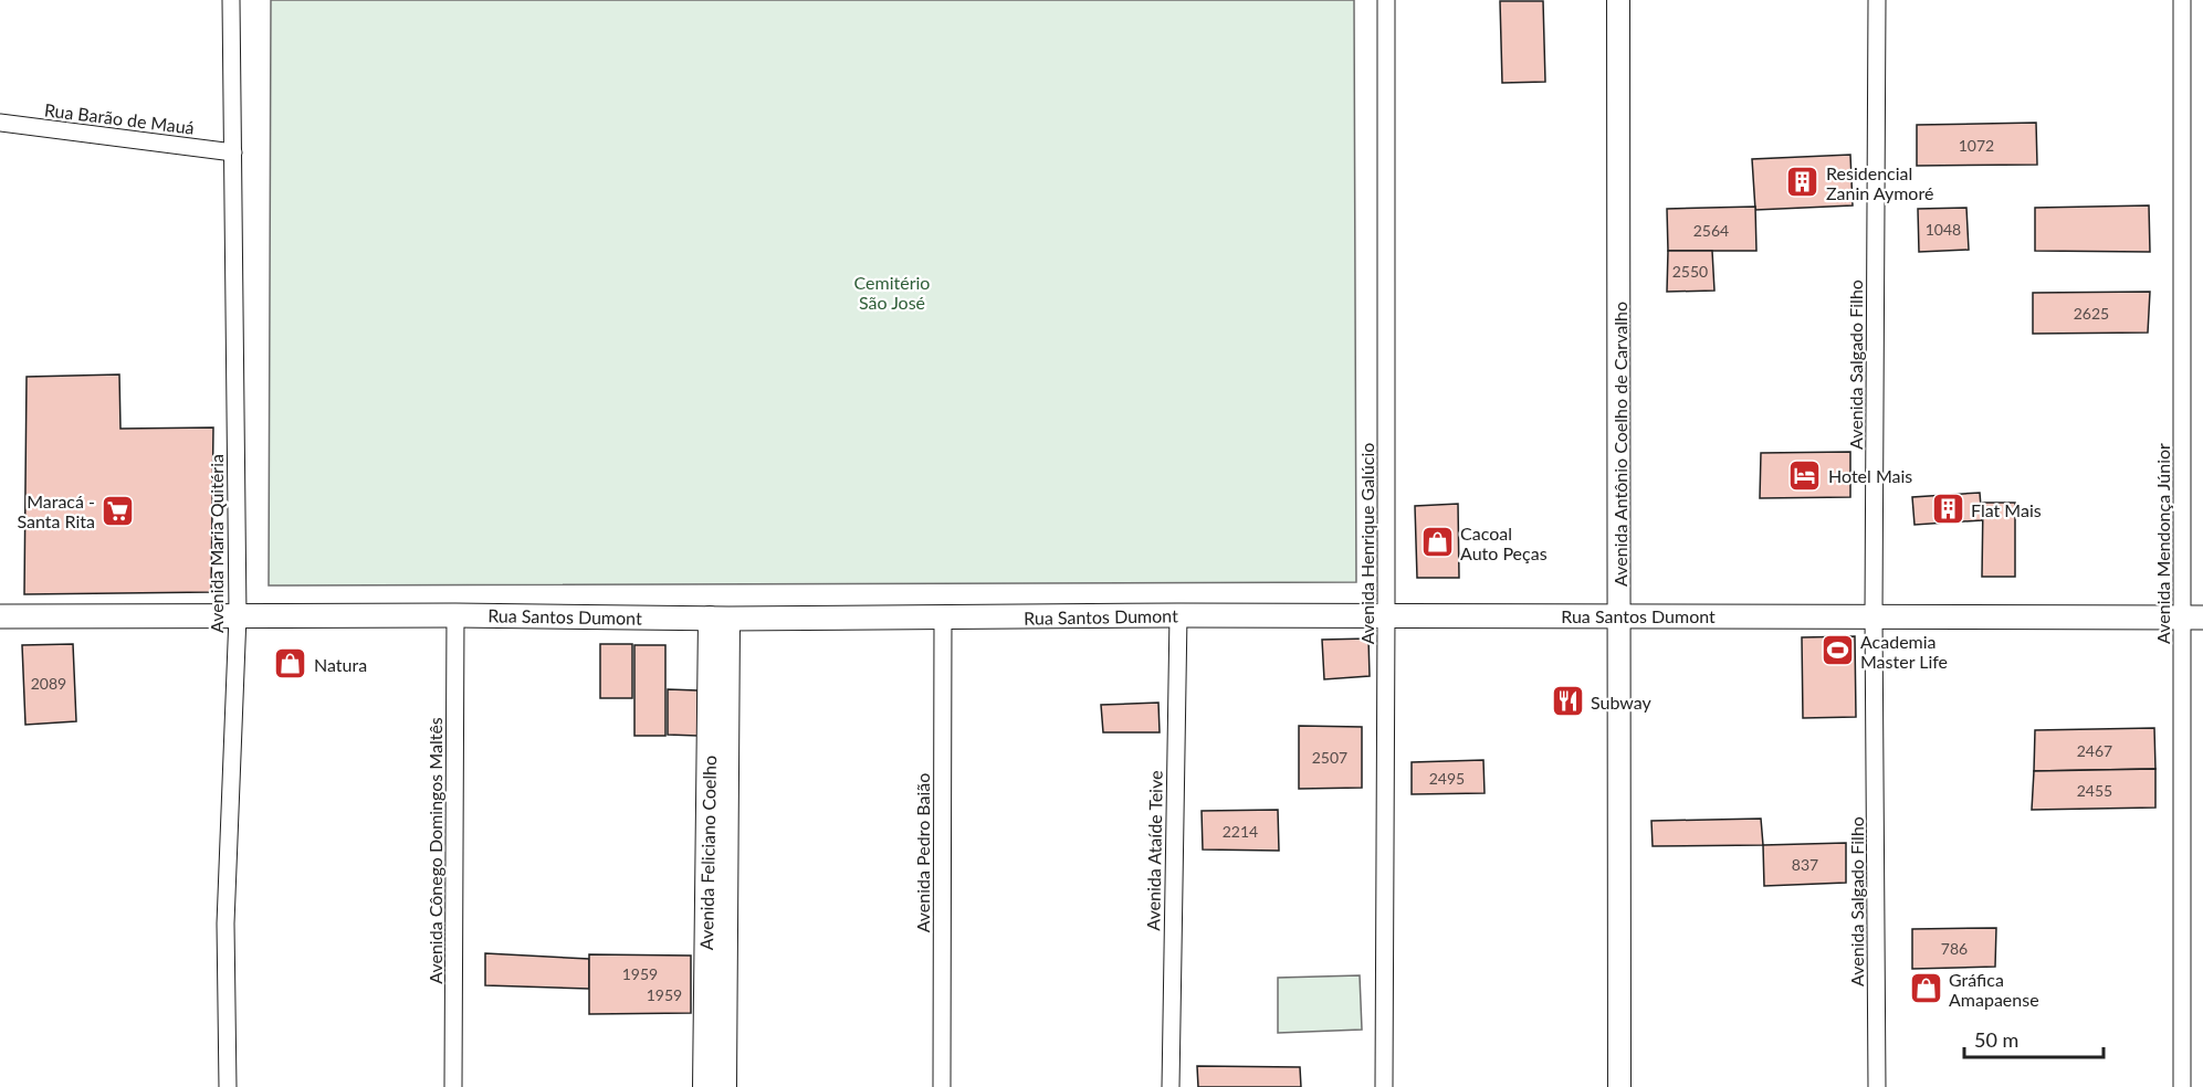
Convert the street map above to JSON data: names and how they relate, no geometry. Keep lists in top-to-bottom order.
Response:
{
  "streets": {
    "main road": ["Rua Santos Dumont"],
    "street": [
      "Rua Barão de Mauá",
      "Avenida Salgado Filho",
      "Avenida Antônio Coelho de Carvalho",
      "Avenida Maria Quitéria",
      "Avenida Henrique Galúcio",
      "Avenida Mendonça Júnior",
      "Avenida Cônego Domingos Maltês",
      "Avenida Ataíde Teive",
      "Avenida Feliciano Coelho",
      "Avenida Pedro Baião"
    ]
  },
  "crossings": [
    ["Rua Barão de Mauá", "Avenida Maria Quitéria"],
    ["Avenida Salgado Filho", "Rua Santos Dumont"],
    ["Avenida Antônio Coelho de Carvalho", "Rua Santos Dumont"],
    ["Avenida Maria Quitéria", "Rua Santos Dumont"],
    ["Avenida Henrique Galúcio", "Rua Santos Dumont"],
    ["Avenida Mendonça Júnior", "Rua Santos Dumont"],
    ["Rua Santos Dumont", "Avenida Cônego Domingos Maltês"],
    ["Rua Santos Dumont", "Avenida Ataíde Teive"],
    ["Rua Santos Dumont", "Avenida Feliciano Coelho"],
    ["Rua Santos Dumont", "Avenida Pedro Baião"]
  ],
  "parks": ["Cemitério São José"],
  "places": {
    "building": ["Residencial Zanin Aymoré", "Flat Mais"],
    "hotel": ["Hotel Mais"],
    "supermarket": ["Maracá - Santa Rita"],
    "shop": ["Cacoal Auto Peças", "Natura", "Gráfica Amapaense"],
    "sports": ["Academia Master Life"],
    "restaurant": ["Subway"]
  },
  "house_numbers": [
    "1072",
    "1048",
    "2564",
    "2550",
    "2625",
    "2089",
    "2467",
    "2507",
    "2495",
    "2455",
    "2214",
    "837",
    "786",
    "1959",
    "1959"
  ],
  "scale_bar": "50 m"
}
